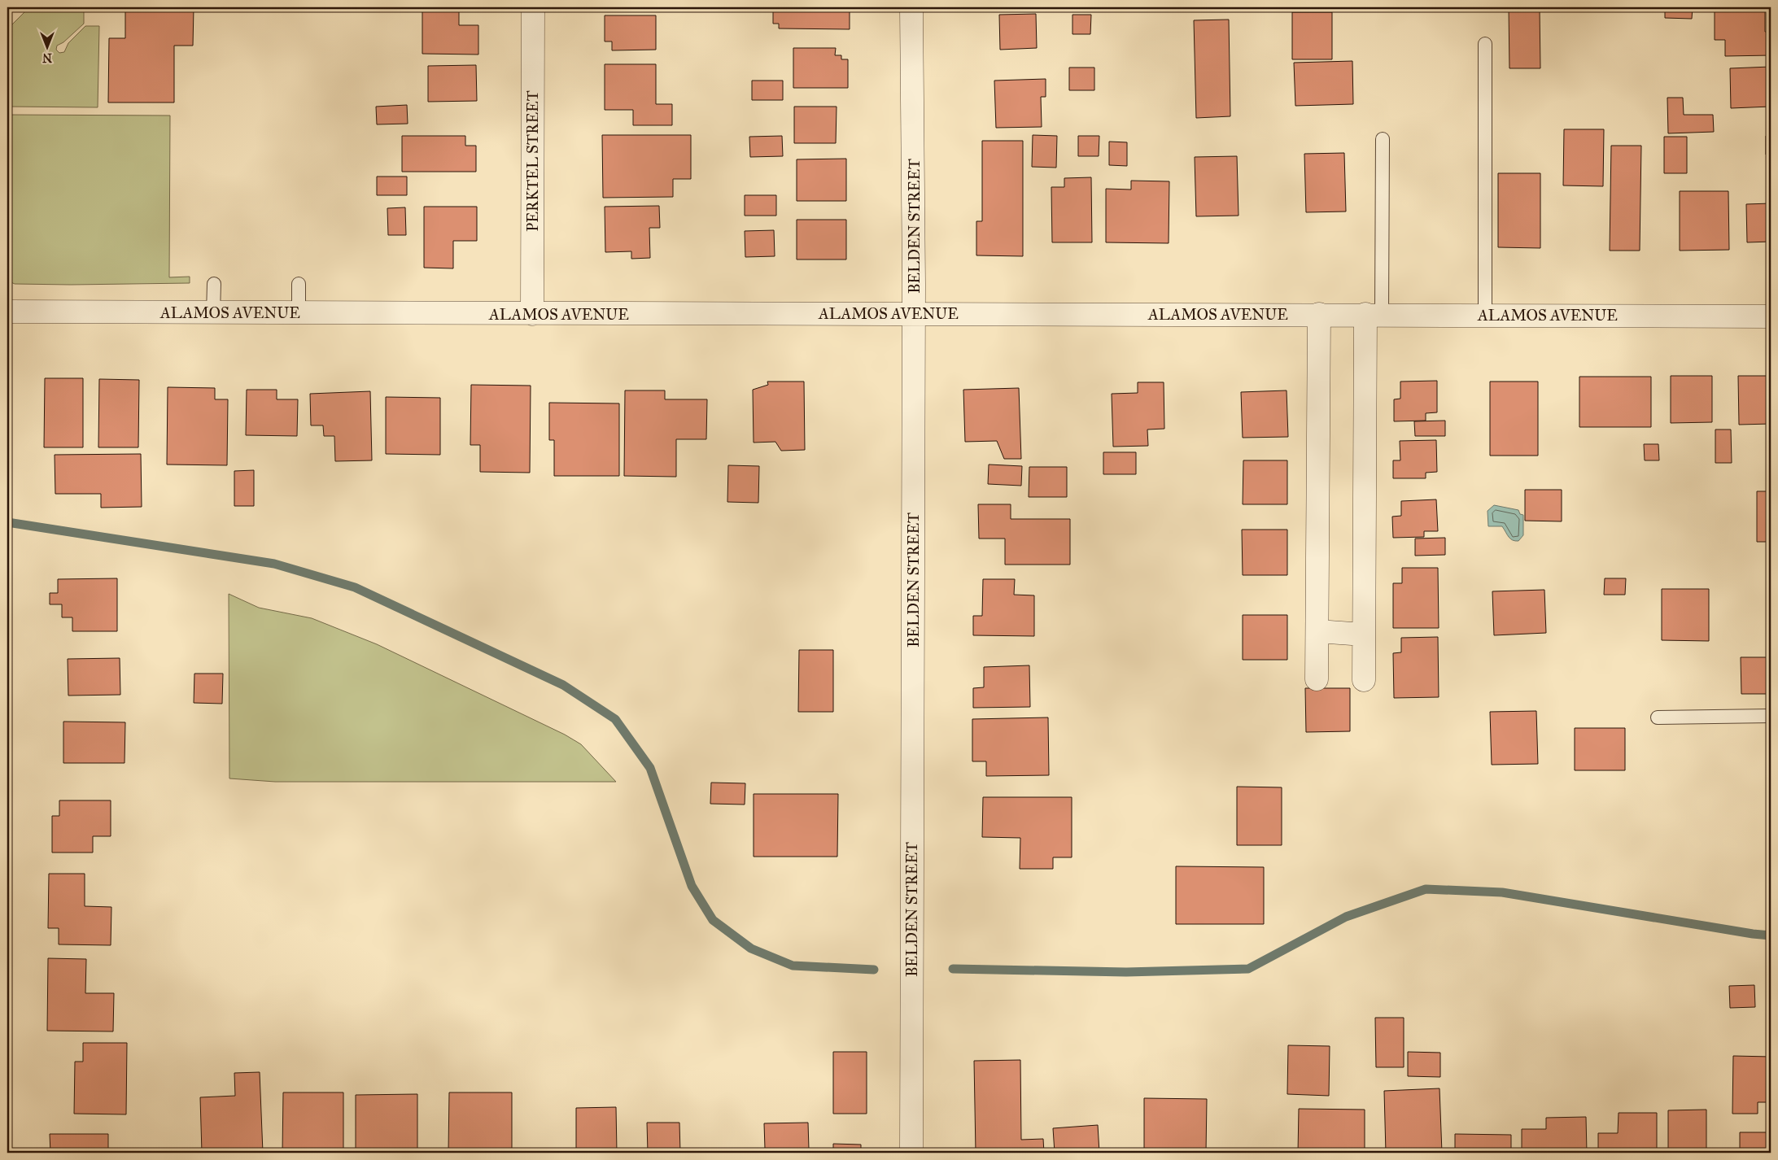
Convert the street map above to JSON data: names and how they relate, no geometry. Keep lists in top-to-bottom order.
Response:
{
  "streets": {
    "street": ["PERKTEL STREET", "BELDEN STREET", "ALAMOS AVENUE"]
  },
  "crossings": [
    ["PERKTEL STREET", "ALAMOS AVENUE"],
    ["BELDEN STREET", "ALAMOS AVENUE"]
  ],
  "north": "bottom"
}
